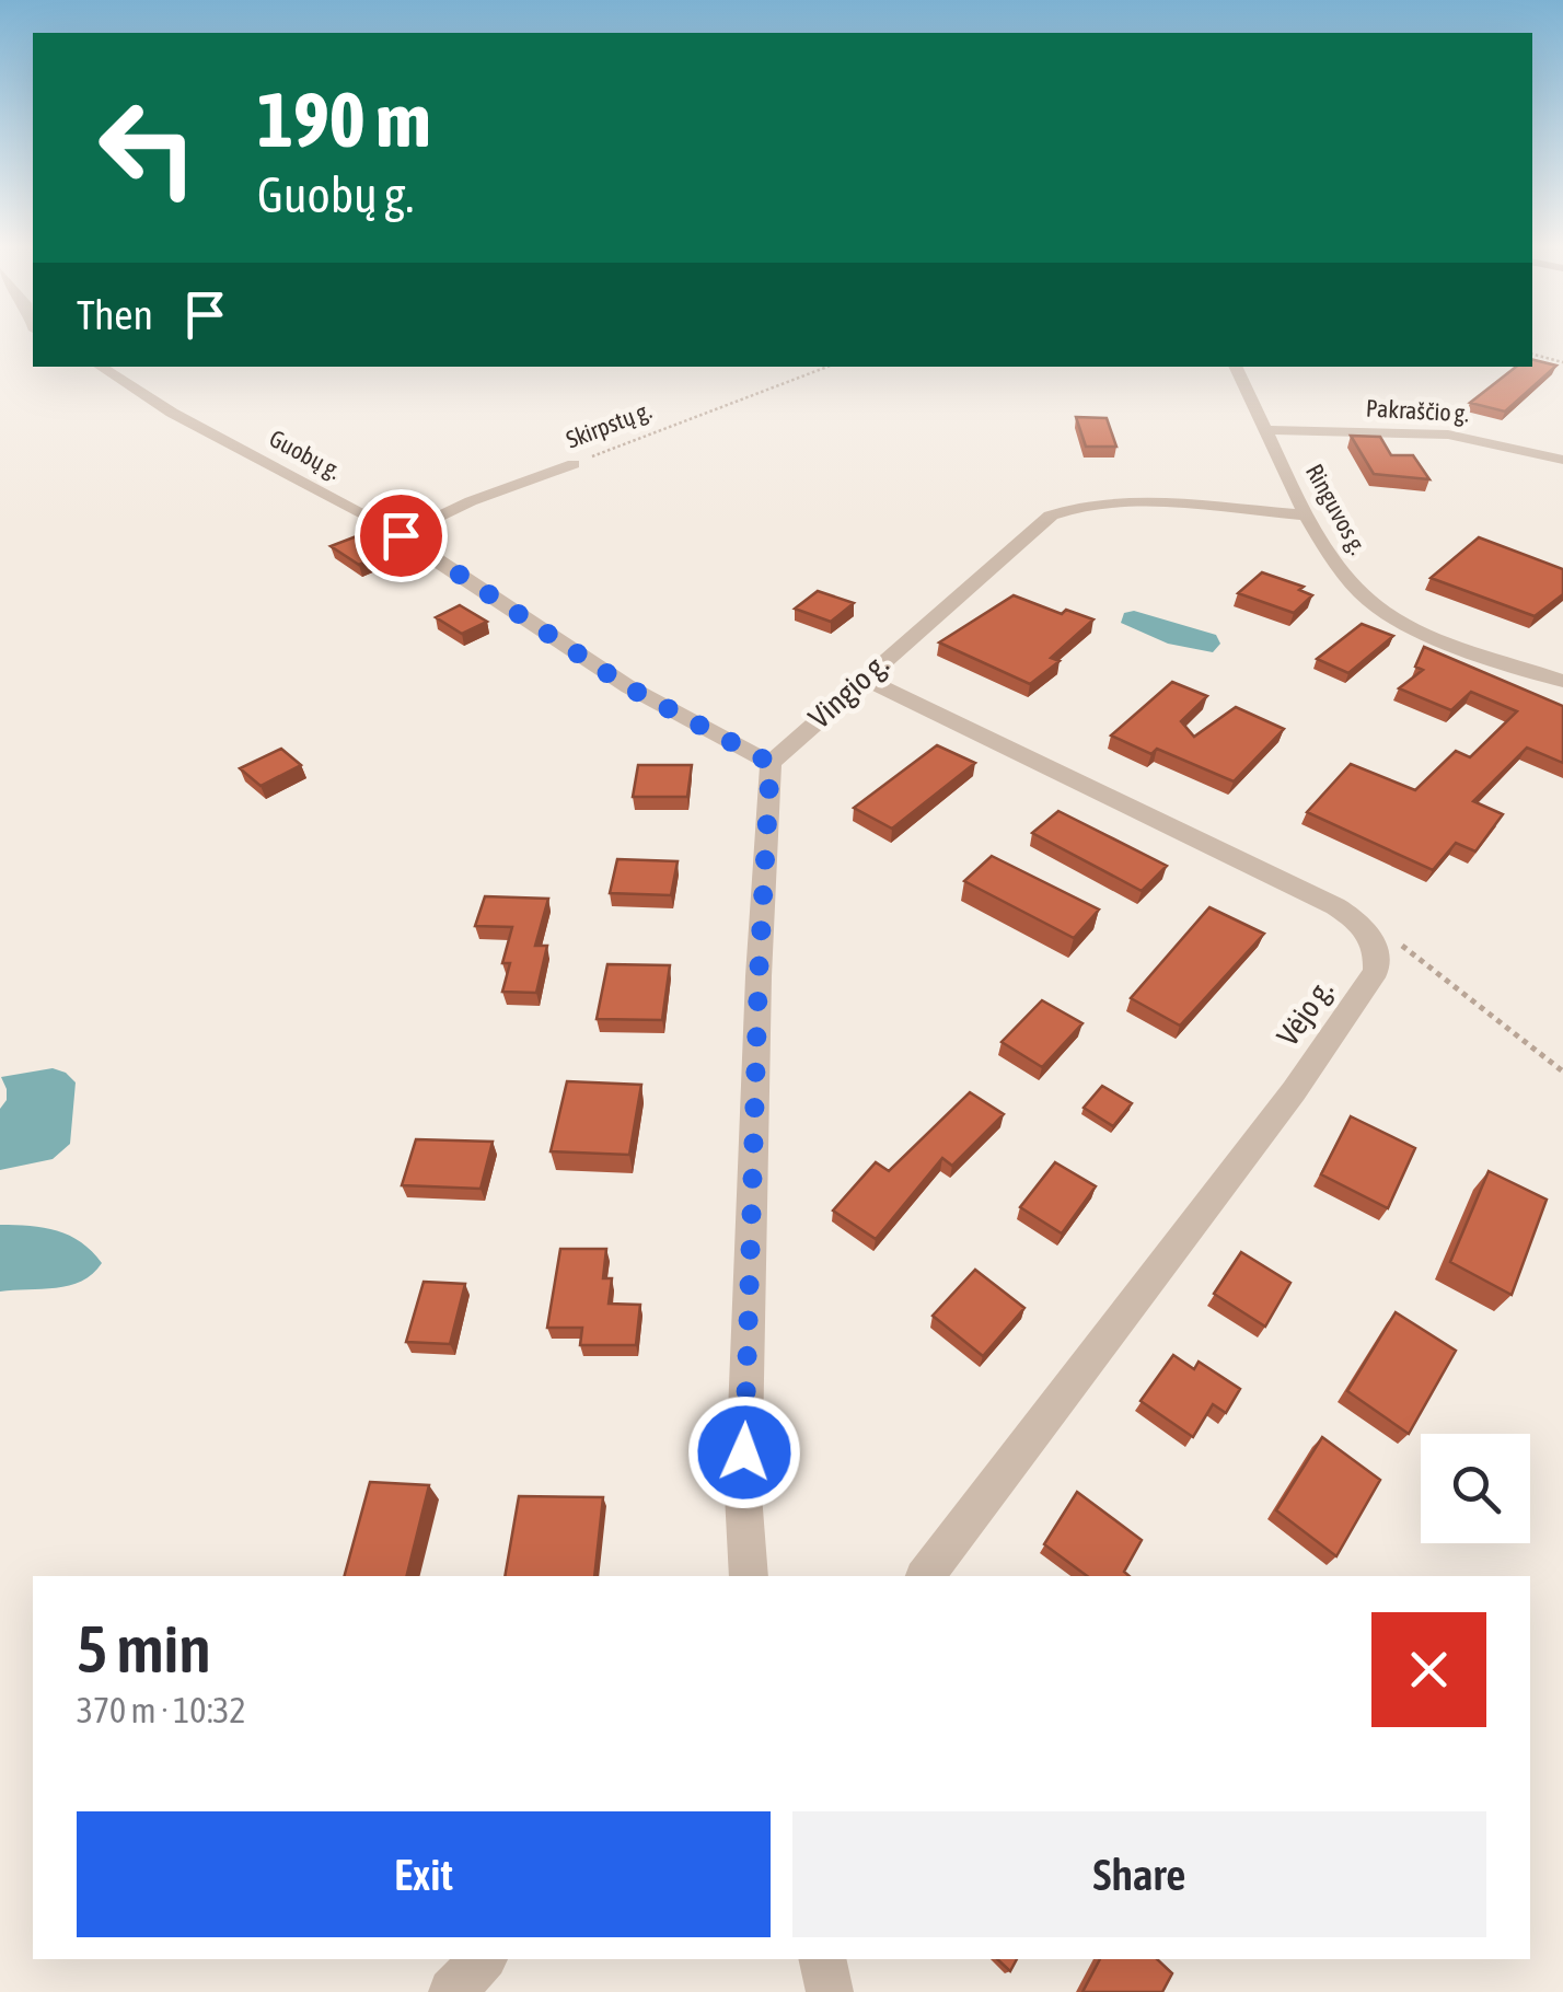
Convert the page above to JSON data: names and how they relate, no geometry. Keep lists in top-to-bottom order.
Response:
{
  "streets": {
    "street": [
      "Pakraščio g.",
      "Skirpstų g.",
      "Guobų g.",
      "Ringuvos g.",
      "Vingio g.",
      "Vėjo g."
    ]
  },
  "crossings": [
    ["Pakraščio g.", "Ringuvos g."],
    ["Skirpstų g.", "Guobų g."],
    ["Guobų g.", "Vingio g."],
    ["Ringuvos g.", "Vingio g."]
  ],
  "page": {
    "turn": ["190 m", "Guobų g."],
    "then": "Then",
    "heading": ["5 min", "370 m · 10:32"],
    "buttons": ["Exit", "Share"]
  }
}
